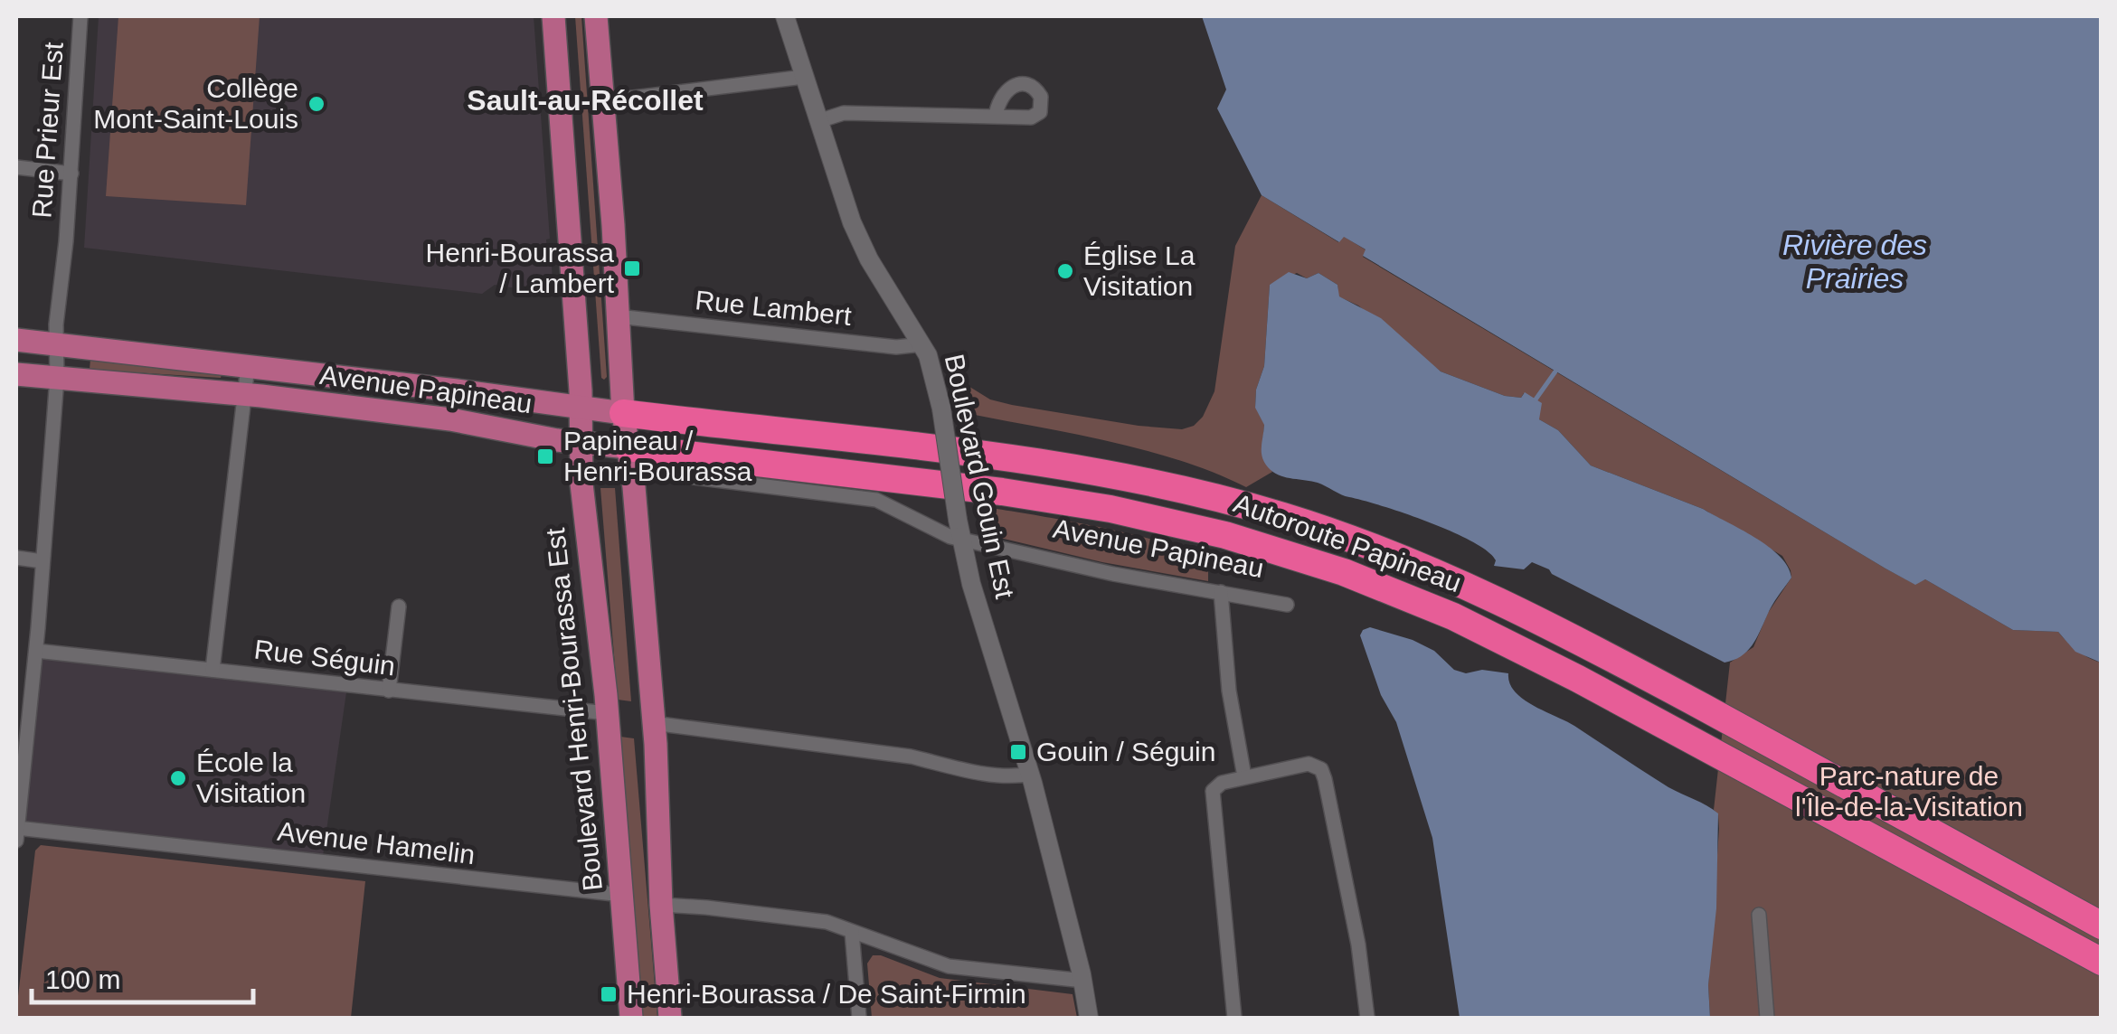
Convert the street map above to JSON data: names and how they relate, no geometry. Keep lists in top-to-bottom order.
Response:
{
  "streets": {
    "highway": ["Autoroute Papineau"],
    "main road": ["Avenue Papineau", "Boulevard Henri-Bourassa Est"],
    "street": [
      "Rue Prieur Est",
      "Rue Lambert",
      "Boulevard Gouin Est",
      "Rue Séguin",
      "Avenue Hamelin"
    ]
  },
  "crossings": [
    ["Rue Prieur Est", "Avenue Papineau"],
    ["Rue Prieur Est", "Rue Séguin"],
    ["Rue Prieur Est", "Avenue Hamelin"],
    ["Rue Lambert", "Boulevard Gouin Est"],
    ["Avenue Papineau", "Boulevard Gouin Est"],
    ["Avenue Papineau", "Autoroute Papineau"],
    ["Avenue Papineau", "Boulevard Henri-Bourassa Est"],
    ["Rue Séguin", "Boulevard Henri-Bourassa Est"],
    ["Boulevard Henri-Bourassa Est", "Avenue Hamelin"]
  ],
  "districts": ["Sault-au-Récollet"],
  "water": ["Rivière des Prairies"],
  "parks": ["Parc-nature de l'Île-de-la-Visitation"],
  "places": {
    "other": ["Collège Mont-Saint-Louis", "Église La Visitation", "École la Visitation"],
    "transit": [
      "Henri-Bourassa / Lambert",
      "Papineau / Henri-Bourassa",
      "Gouin / Séguin",
      "Henri-Bourassa / De Saint-Firmin"
    ]
  },
  "scale_bar": "100 m"
}
